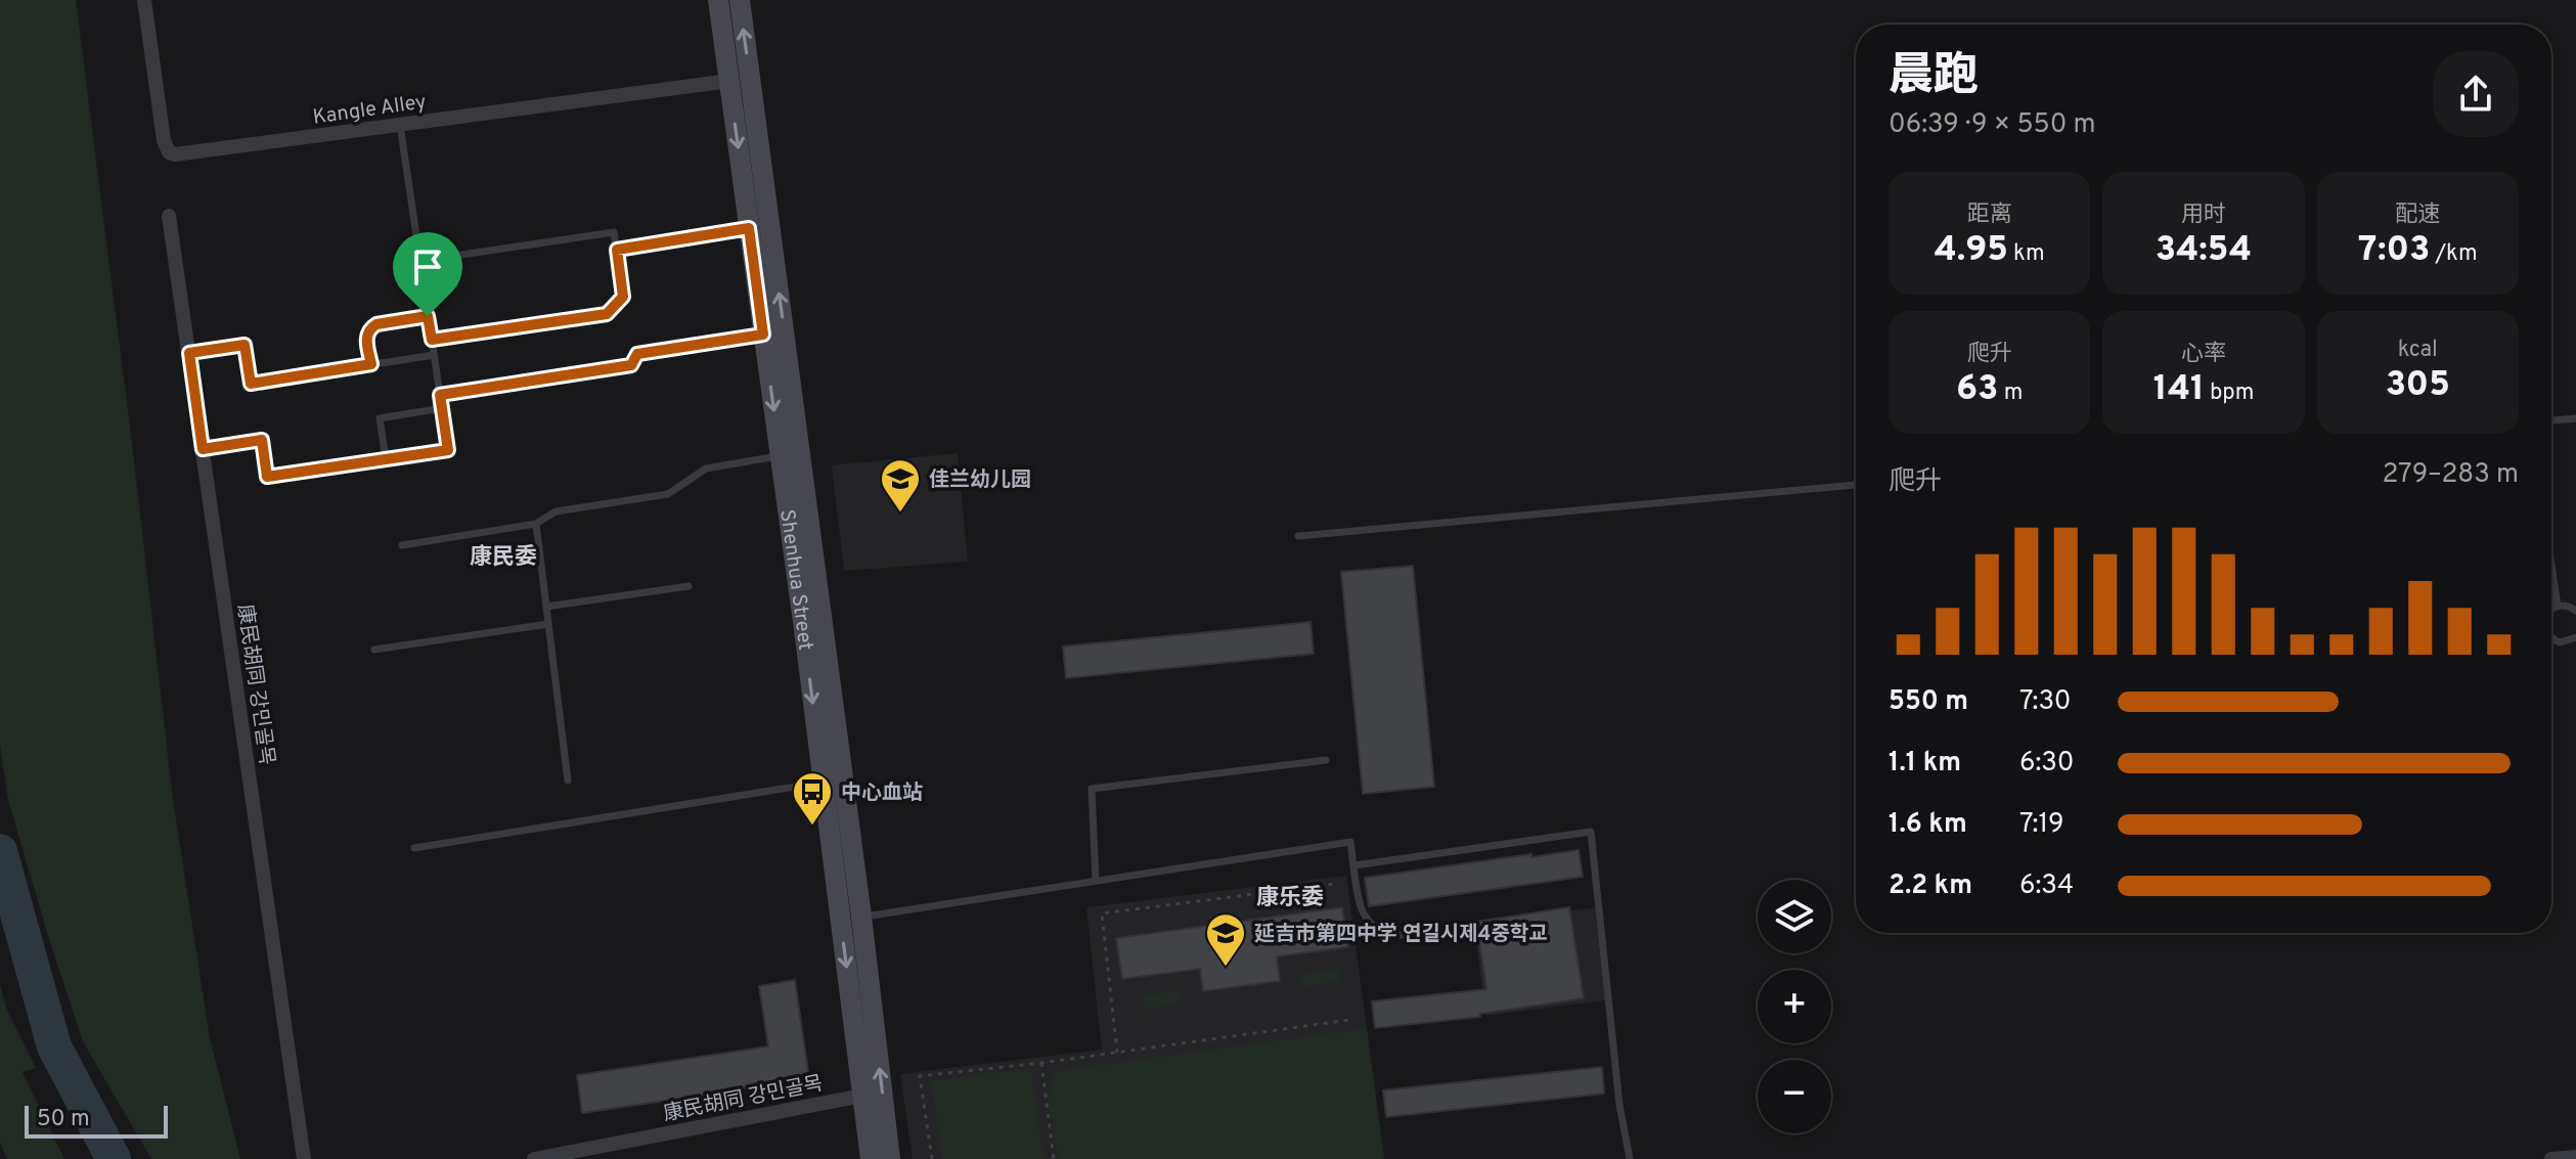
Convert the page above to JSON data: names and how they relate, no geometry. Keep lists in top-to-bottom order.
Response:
{
  "streets": {
    "main road": ["Shenhua Street"],
    "street": ["Kangle Alley", "康民胡同 강민골목"]
  },
  "crossings": [
    ["Kangle Alley", "Shenhua Street"],
    ["Shenhua Street", "康民胡同 강민골목"]
  ],
  "districts": ["康民委", "康乐委"],
  "places": {
    "school or university": ["佳兰幼儿园", "延吉市第四中学 연길시제4중학교"],
    "bus stop": ["中心血站"]
  },
  "scale_bar": "50 m",
  "page": {
    "heading": ["晨跑", "06:39 · 9 × 550 m"],
    "stats": [
      ["距离", "4.95 km"],
      ["用时", "34:54"],
      ["配速", "7:03 /km"],
      ["爬升", "63 m"],
      ["心率", "141 bpm"],
      ["kcal", "305"]
    ],
    "chart": ["爬升", "279–283 m"],
    "list": [
      {
        "name": "550 m",
        "note": "7:30"
      },
      {
        "name": "1.1 km",
        "note": "6:30"
      },
      {
        "name": "1.6 km",
        "note": "7:19"
      },
      {
        "name": "2.2 km",
        "note": "6:34"
      }
    ],
    "map_buttons": ["+", "−"],
    "scale": "50 m"
  }
}
